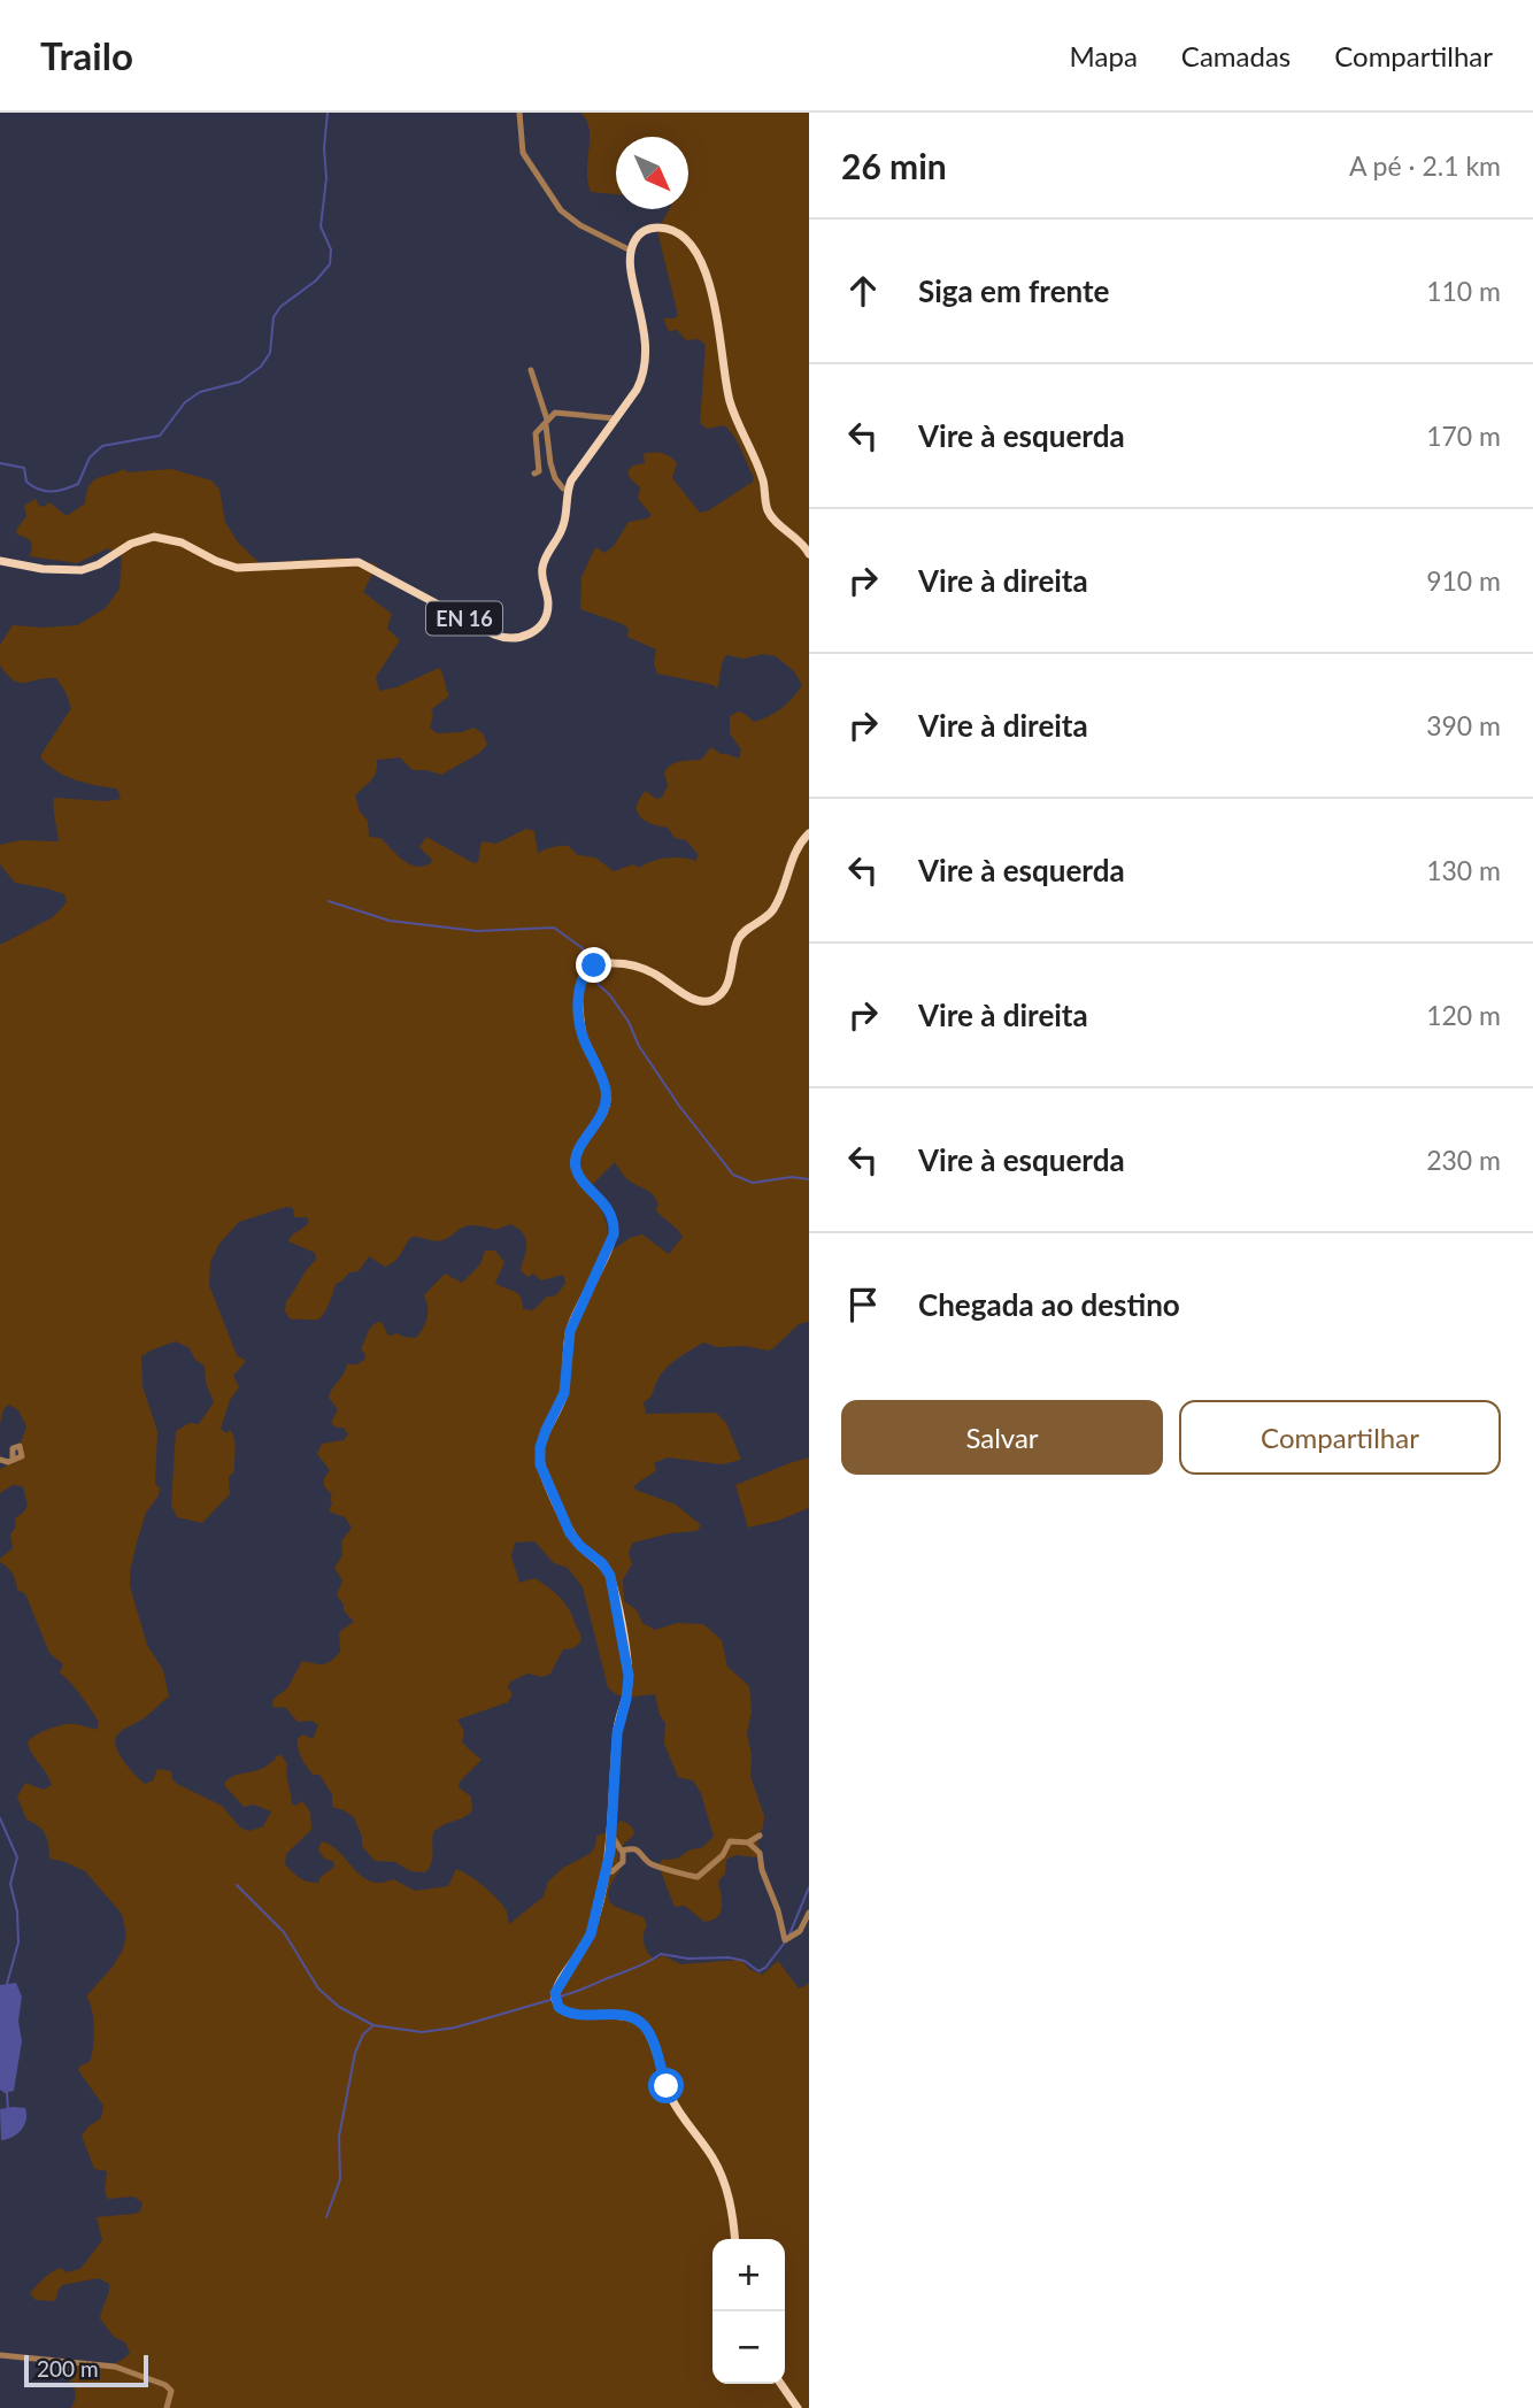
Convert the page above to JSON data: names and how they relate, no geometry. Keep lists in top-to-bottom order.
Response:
{
  "streets": {
    "main road": ["EN 16"]
  },
  "scale_bar": "200 m",
  "north": "bottom right",
  "page": {
    "header": "Trailo",
    "nav": ["Mapa", "Camadas", "Compartilhar"],
    "heading": ["26 min", "A pé · 2.1 km"],
    "list": [
      ["Siga em frente", "110 m"],
      ["Vire à esquerda", "170 m"],
      ["Vire à direita", "910 m"],
      ["Vire à direita", "390 m"],
      ["Vire à esquerda", "130 m"],
      ["Vire à direita", "120 m"],
      ["Vire à esquerda", "230 m"],
      "Chegada ao destino"
    ],
    "buttons": ["Salvar", "Compartilhar"],
    "map_buttons": ["+", "−"],
    "scale": "200 m"
  }
}
